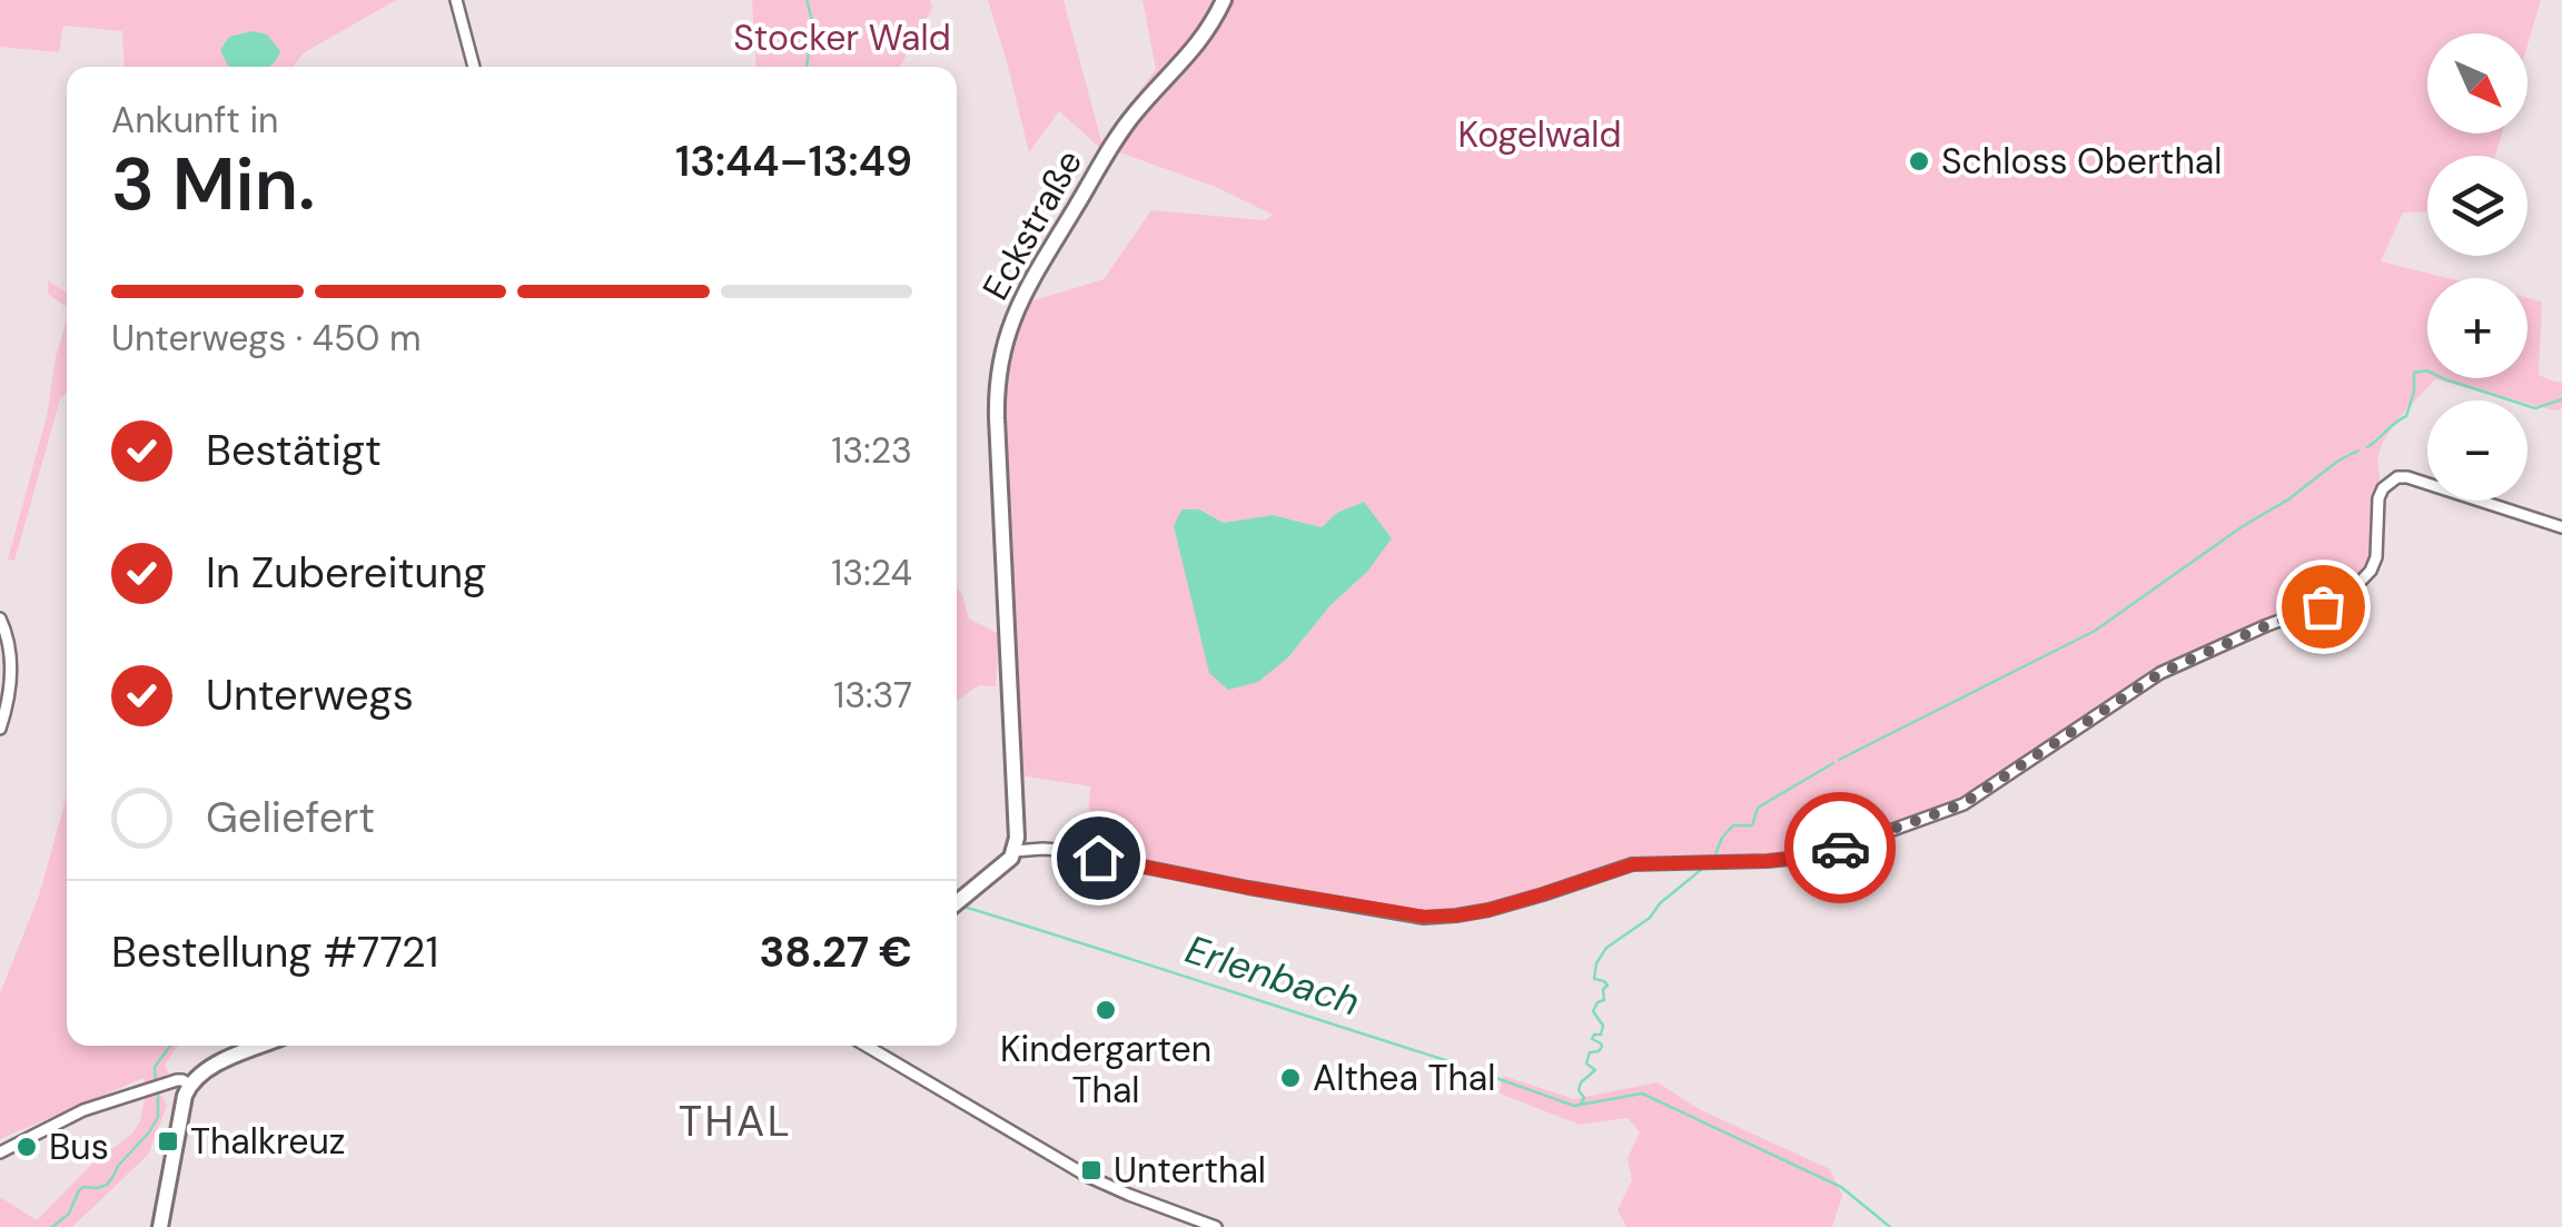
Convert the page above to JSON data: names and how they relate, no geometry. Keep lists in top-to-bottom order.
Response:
{
  "streets": {
    "street": ["Eckstraße"]
  },
  "districts": ["THAL"],
  "water": ["Erlenbach"],
  "parks": ["Stocker Wald", "Kogelwald"],
  "places": {
    "other": [
      "Schloss Oberthal",
      "Kindergarten Thal",
      "Althea Thal",
      "Bus"
    ],
    "transit": ["Thalkreuz", "Unterthal"]
  },
  "north": "bottom right",
  "page": {
    "map_buttons": ["+", "−"],
    "heading": ["3 Min.", "Ankunft in", "13:44–13:49"],
    "panel": ["Bestellung #7721", "38.27 €"],
    "bar": "Unterwegs · 450 m",
    "list": [
      ["Bestätigt", "13:23"],
      ["In Zubereitung", "13:24"],
      ["Unterwegs", "13:37"],
      "Geliefert"
    ]
  }
}
